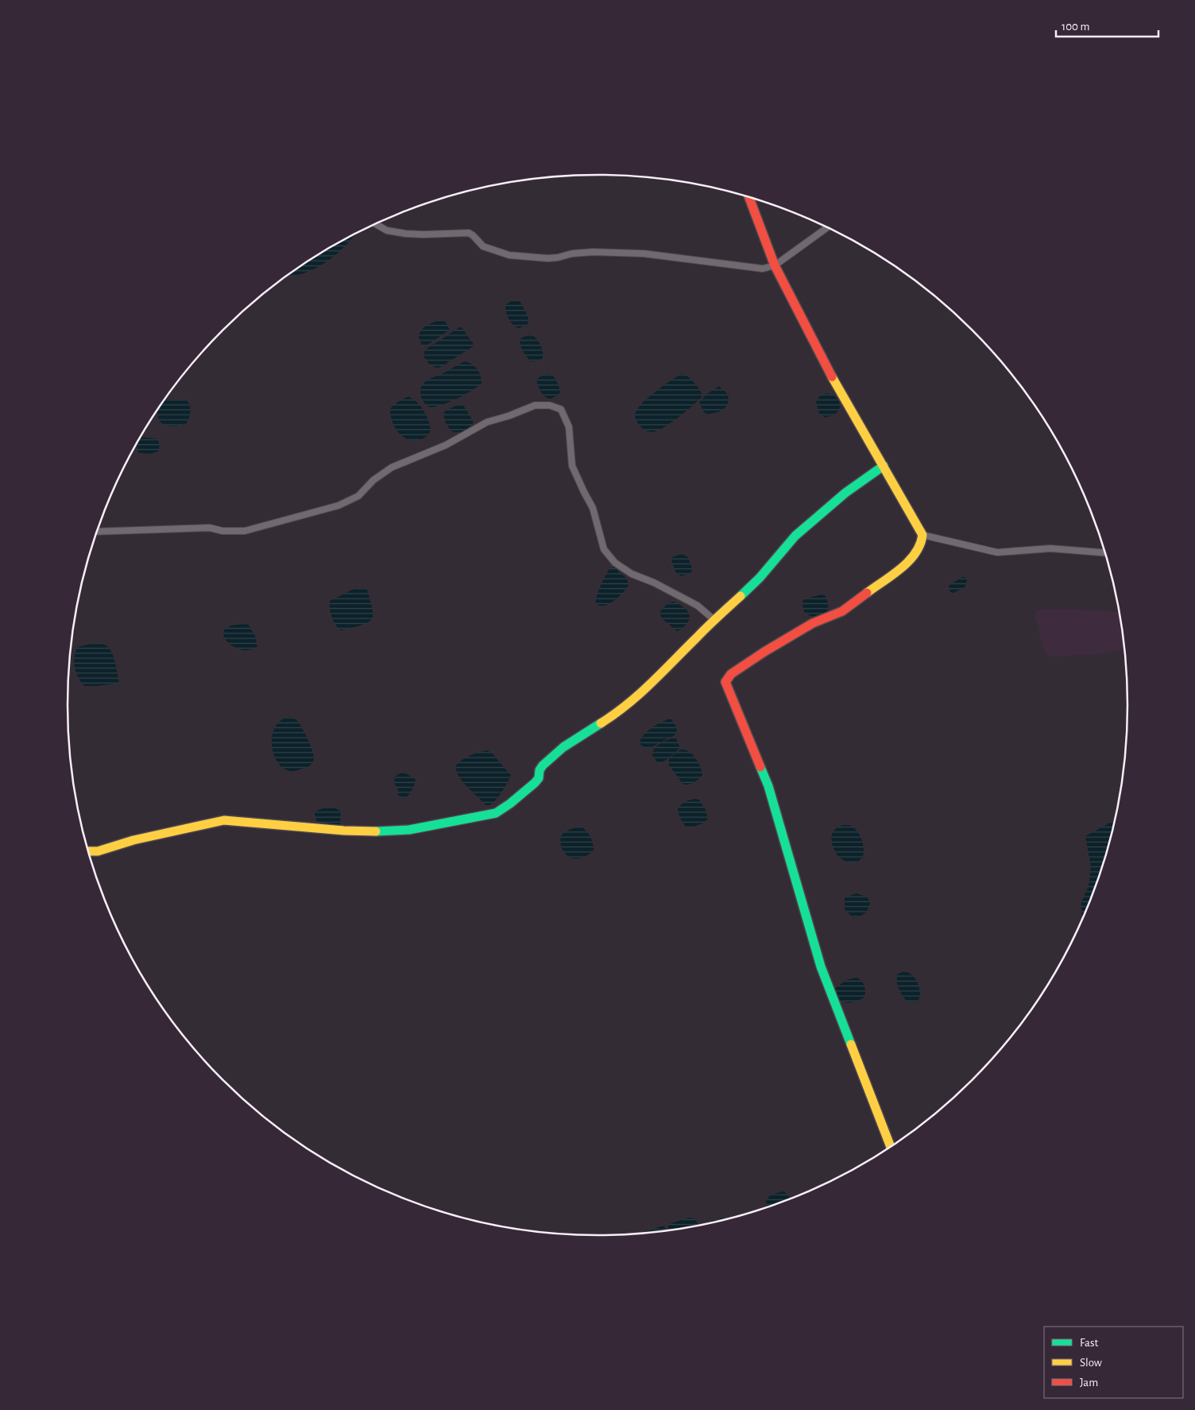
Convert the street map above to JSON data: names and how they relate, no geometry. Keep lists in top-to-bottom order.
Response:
{
  "legend": ["Fast", "Slow", "Jam"],
  "scale_bar": "100 m"
}
